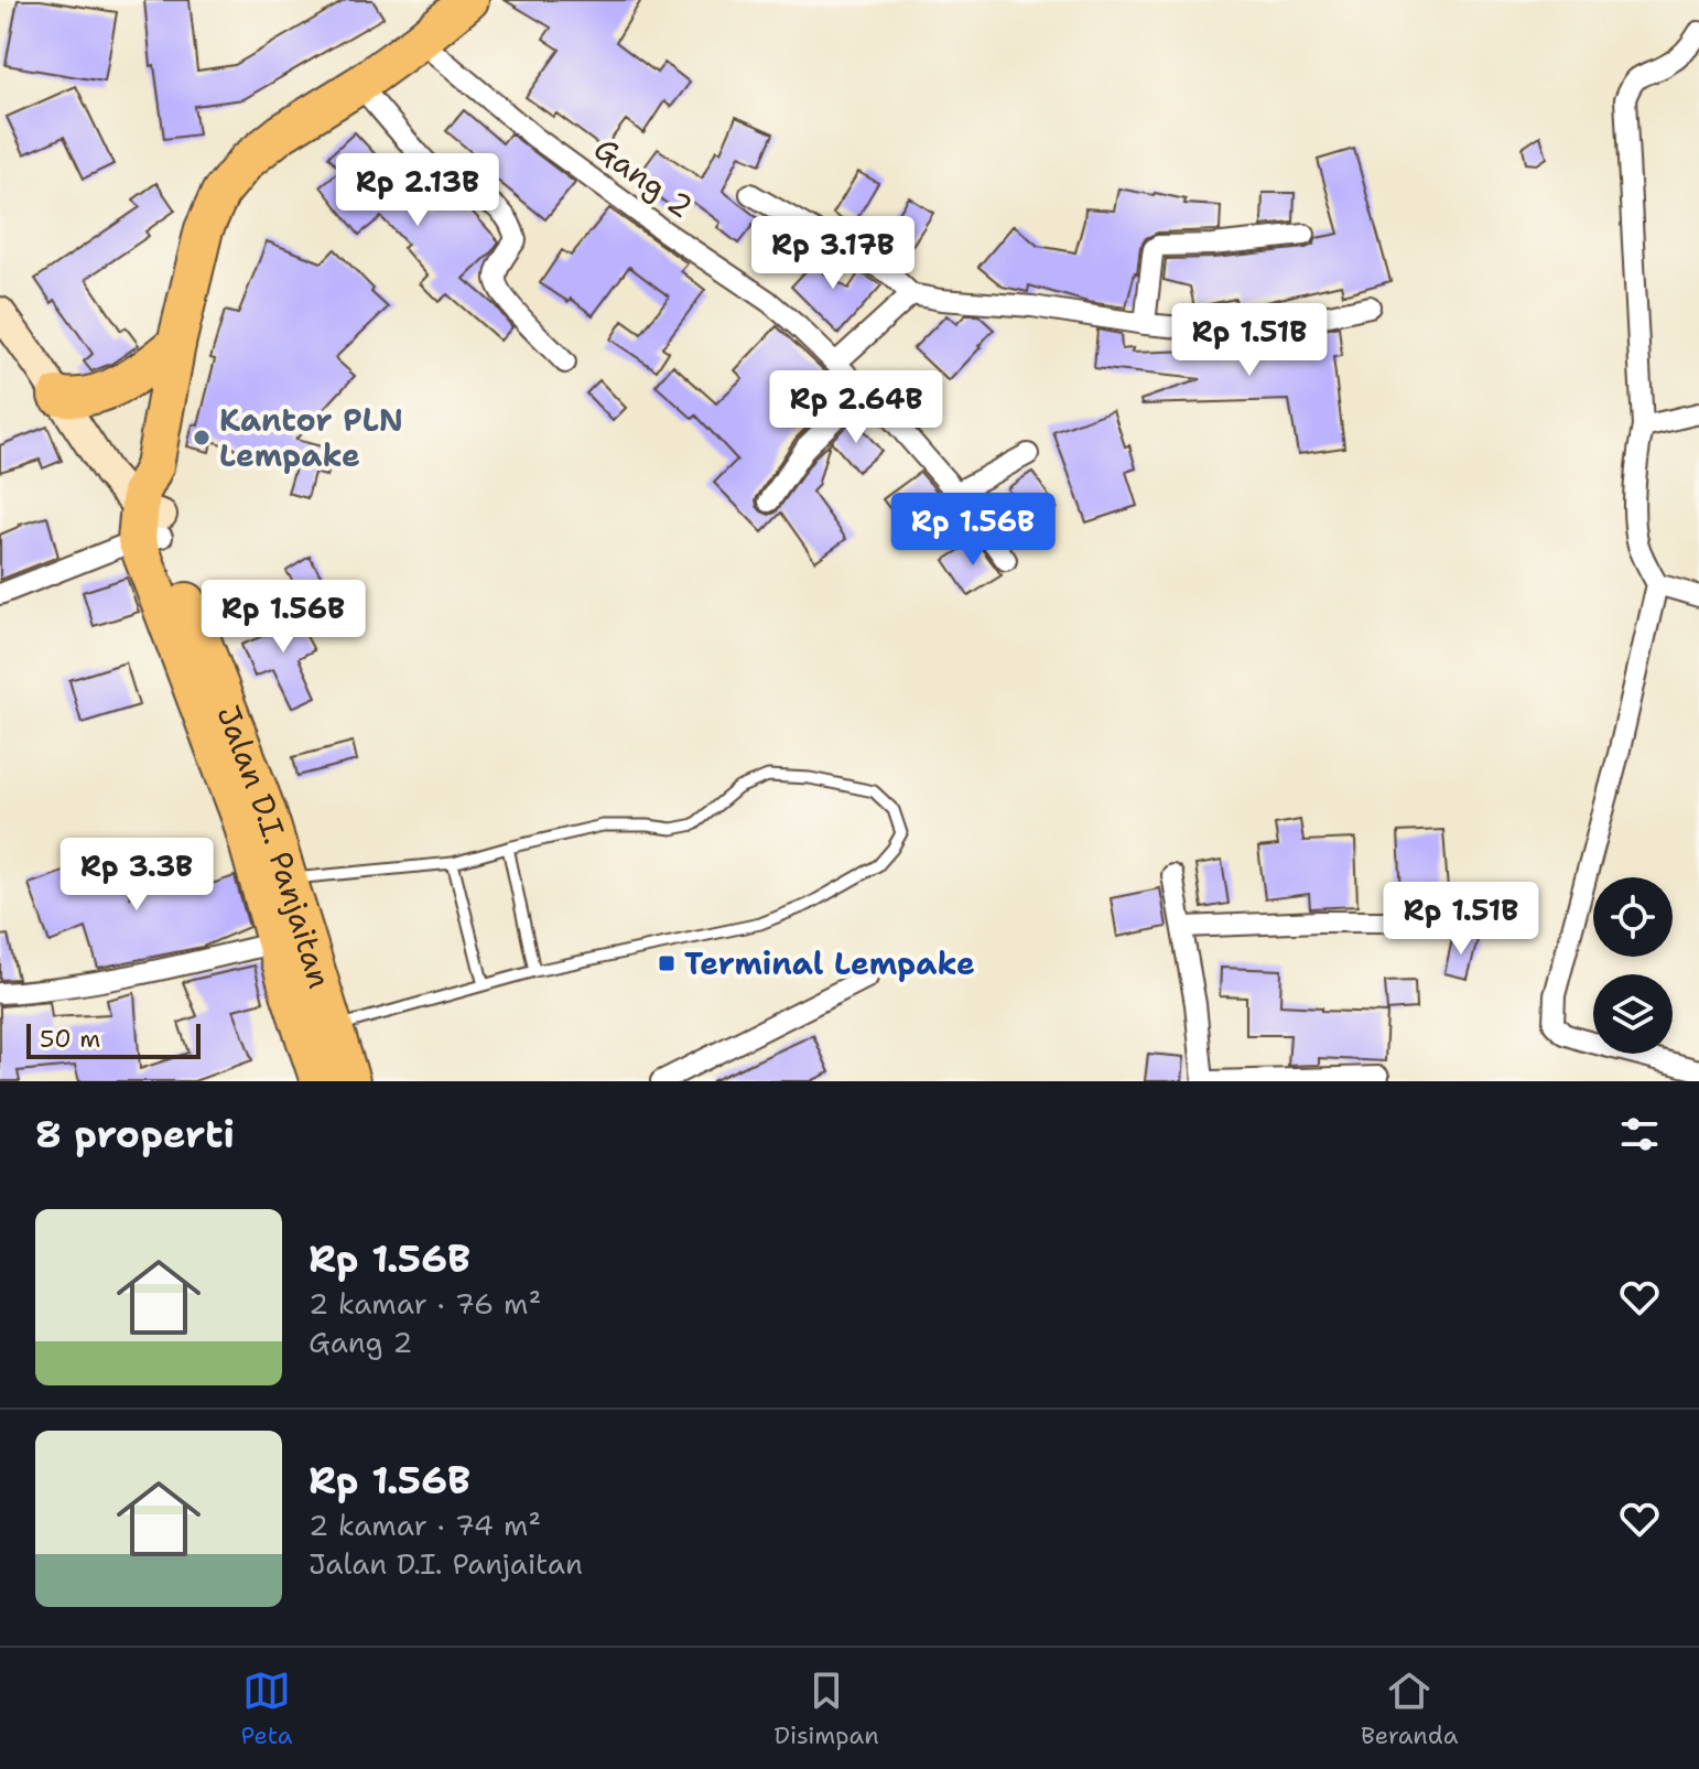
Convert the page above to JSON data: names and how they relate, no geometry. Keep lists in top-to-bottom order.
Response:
{
  "streets": {
    "highway": ["Jalan D.I. Panjaitan"],
    "street": ["Gang 2"]
  },
  "places": {
    "other": ["Kantor PLN Lempake"],
    "transit": ["Terminal Lempake"]
  },
  "scale_bar": "50 m",
  "page": {
    "price": [
      "Rp 2.13B",
      "Rp 3.17B",
      "Rp 1.51B",
      "Rp 2.64B",
      "Rp 1.56B",
      "Rp 1.56B",
      "Rp 3.3B",
      "Rp 1.51B"
    ],
    "scale": "50 m",
    "heading": "8 properti",
    "list": [
      {
        "name": "Rp 1.56B",
        "note": "2 kamar · 76 m² · Gang 2"
      },
      {
        "name": "Rp 1.56B",
        "note": "2 kamar · 74 m² · Jalan D.I. Panjaitan"
      }
    ],
    "tabs": ["Peta", "Disimpan", "Beranda"]
  }
}
